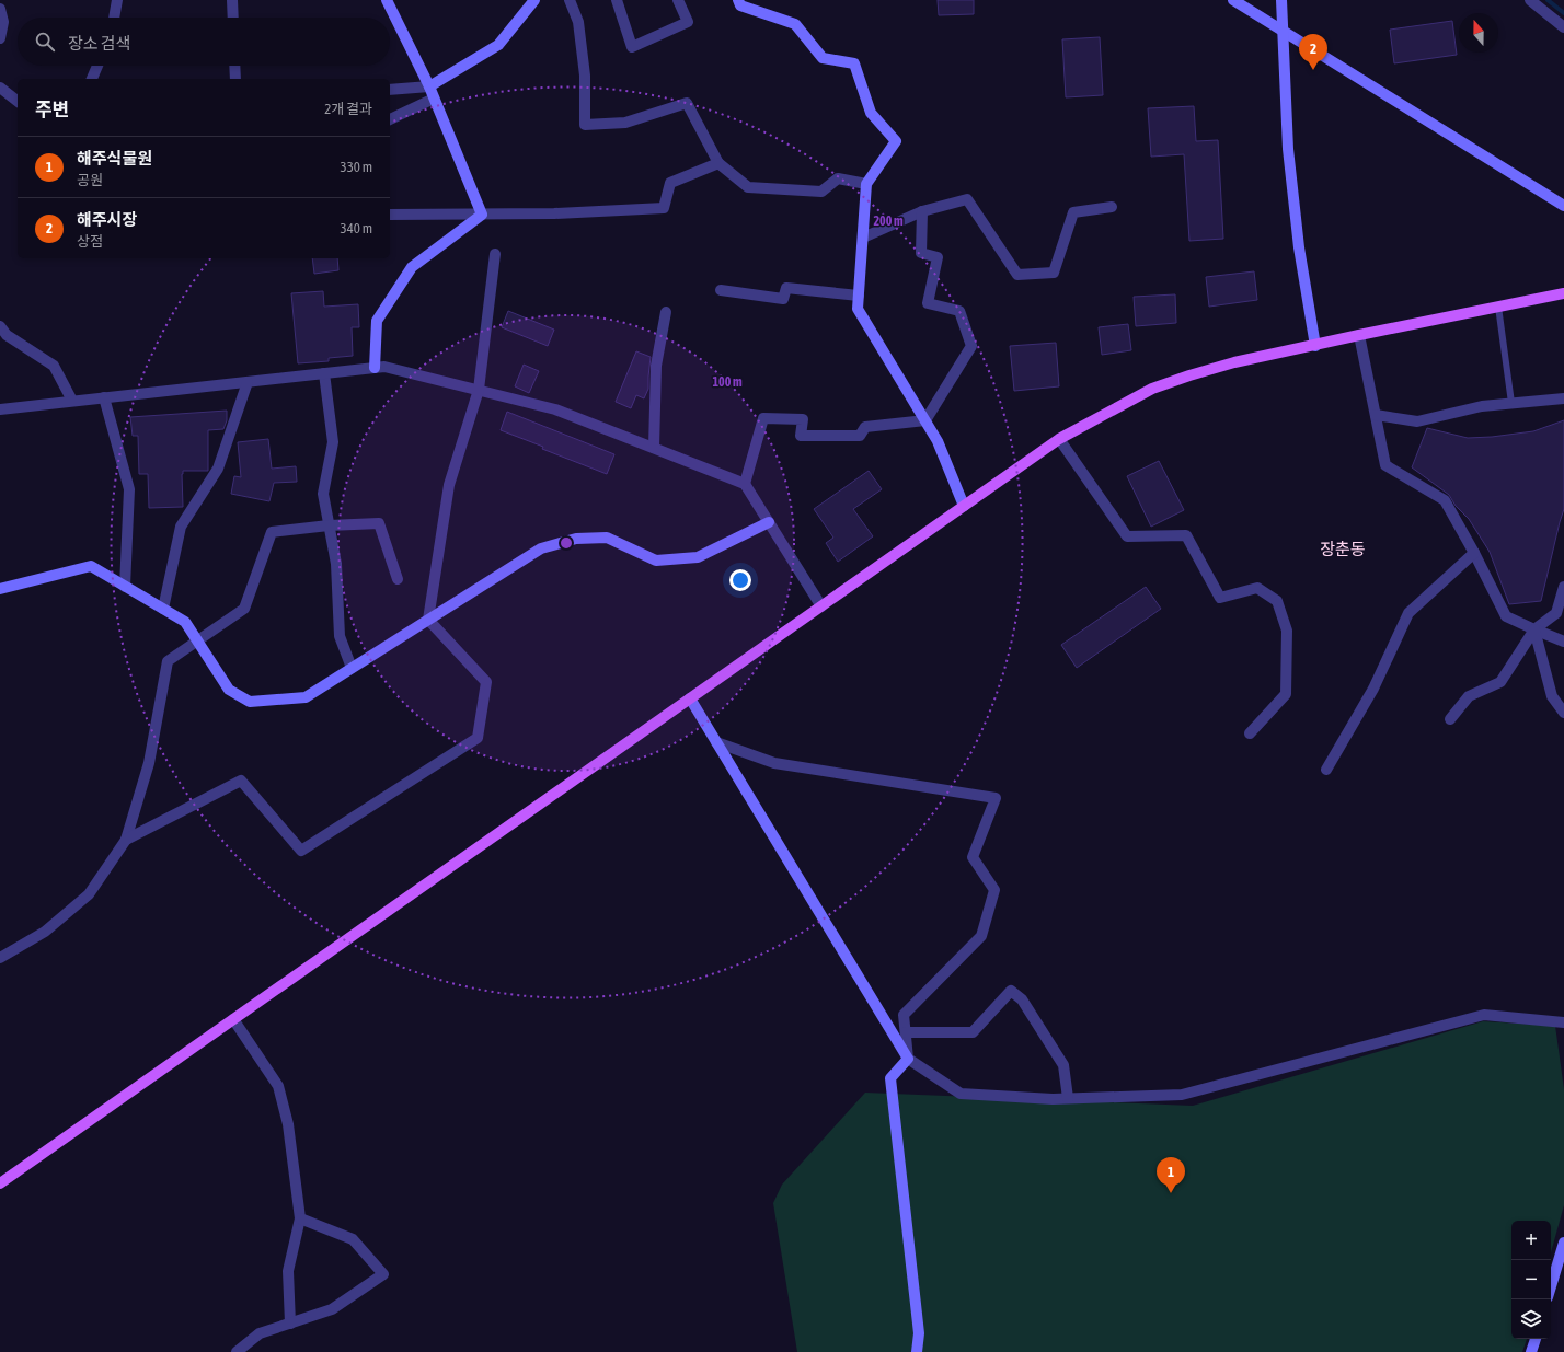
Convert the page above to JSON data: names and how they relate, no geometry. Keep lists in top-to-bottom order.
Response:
{
  "districts": ["장춘동"],
  "north": "top",
  "page": {
    "search": "장소 검색",
    "pins": ["2", "1"],
    "heading": ["주변", "2개 결과"],
    "list": [
      {
        "mark": "1",
        "name": "해주식물원",
        "note": "공원",
        "value": "330 m"
      },
      {
        "mark": "2",
        "name": "해주시장",
        "note": "상점",
        "value": "340 m"
      }
    ],
    "map_buttons": ["+", "−"]
  },
  "rings": ["200 m", "100 m"]
}
